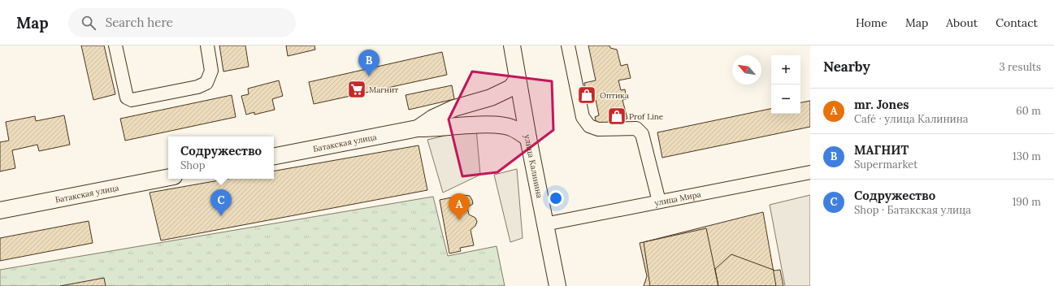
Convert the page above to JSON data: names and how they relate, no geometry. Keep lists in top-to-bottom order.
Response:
{
  "streets": {
    "main road": ["Батакская улица", "улица Калинина"],
    "street": ["улица Мира"]
  },
  "crossings": [
    ["Батакская улица", "улица Калинина"],
    ["улица Калинина", "улица Мира"]
  ],
  "places": {
    "supermarket": ["Магнит"],
    "shop": ["Оптика", "Prof Line"]
  },
  "north": "top left",
  "page": {
    "header": "Map",
    "search": "Search here",
    "nav": [
      "Home",
      "Map",
      "About",
      "Contact"
    ],
    "heading": ["Nearby", "3 results"],
    "pins": ["B", "C", "A"],
    "map_buttons": ["+", "−"],
    "list": [
      {
        "mark": "A",
        "name": "mr. Jones",
        "note": "Café · улица Калинина",
        "value": "60 m"
      },
      {
        "mark": "B",
        "name": "МАГНИТ",
        "note": "Supermarket",
        "value": "130 m"
      },
      {
        "mark": "C",
        "name": "Содружество",
        "note": "Shop · Батакская улица",
        "value": "190 m"
      }
    ],
    "popup": ["Содружество", "Shop"]
  }
}
